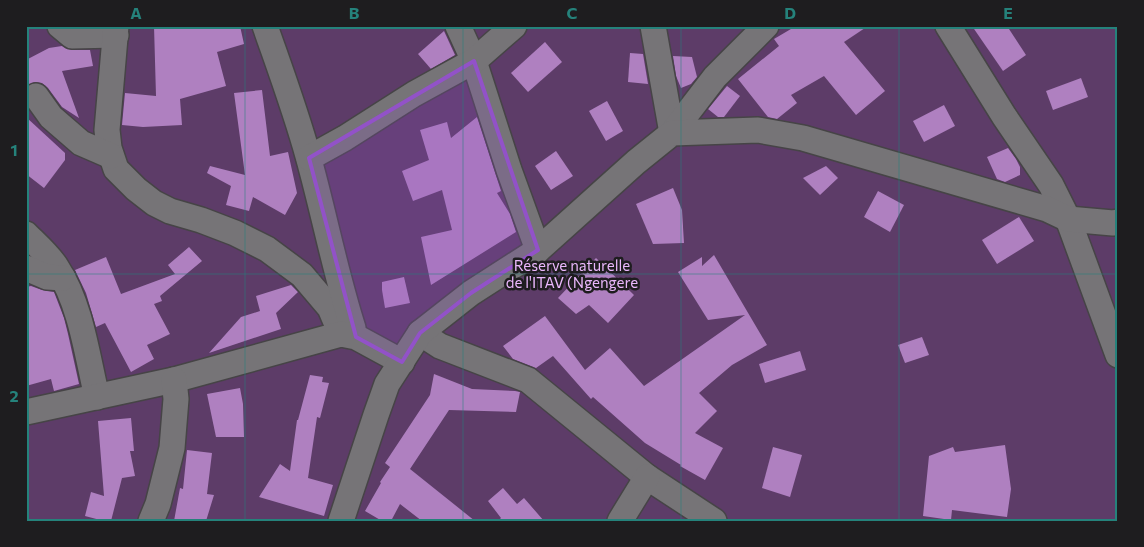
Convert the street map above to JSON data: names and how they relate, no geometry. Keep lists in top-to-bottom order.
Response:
{
  "parks": ["Réserve naturelle de l'ITAV (Ngengere"],
  "grid": {
    "columns": [
      "A",
      "B",
      "C",
      "D",
      "E"
    ],
    "rows": ["1", "2"]
  }
}
